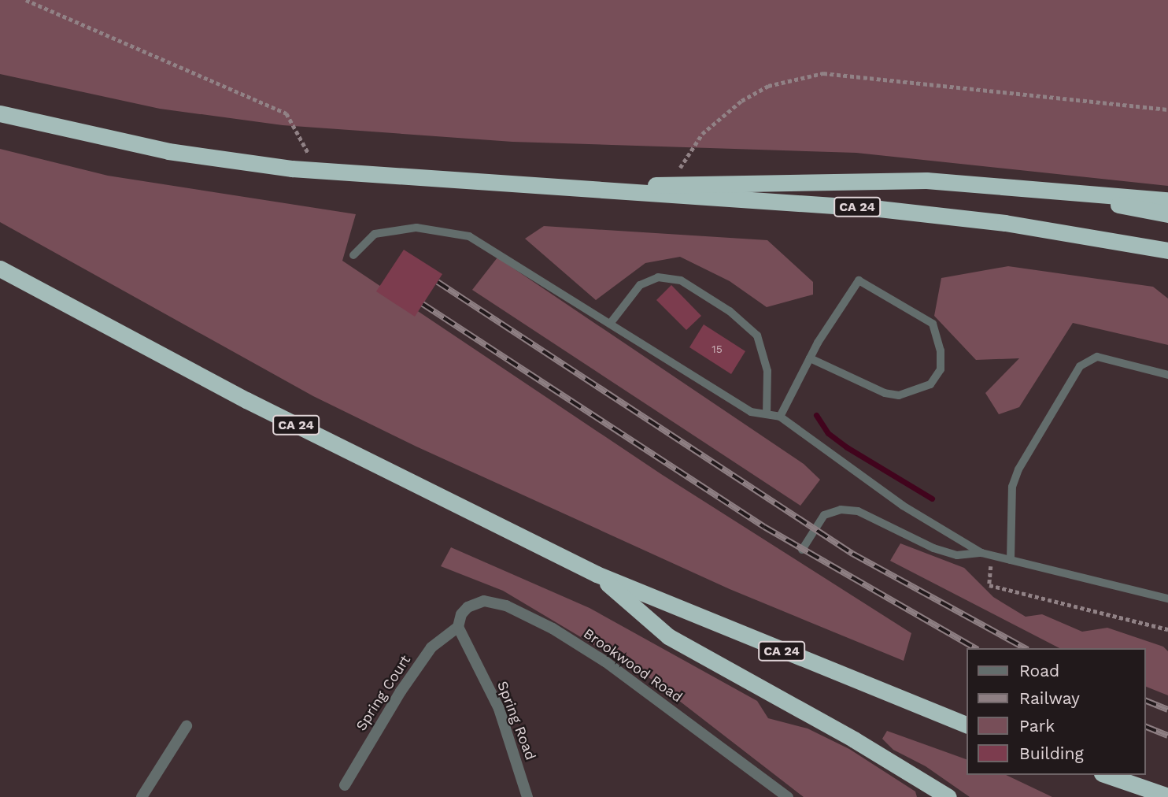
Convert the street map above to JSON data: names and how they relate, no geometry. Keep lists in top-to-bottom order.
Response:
{
  "streets": {
    "highway": ["CA 24"],
    "street": ["Brookwood Road", "Spring Court", "Spring Road"]
  },
  "crossings": [
    ["Brookwood Road", "Spring Court"],
    ["Brookwood Road", "Spring Road"],
    ["Spring Court", "Spring Road"]
  ],
  "house_numbers": ["15"],
  "legend": [
    "Road",
    "Railway",
    "Park",
    "Building"
  ]
}
